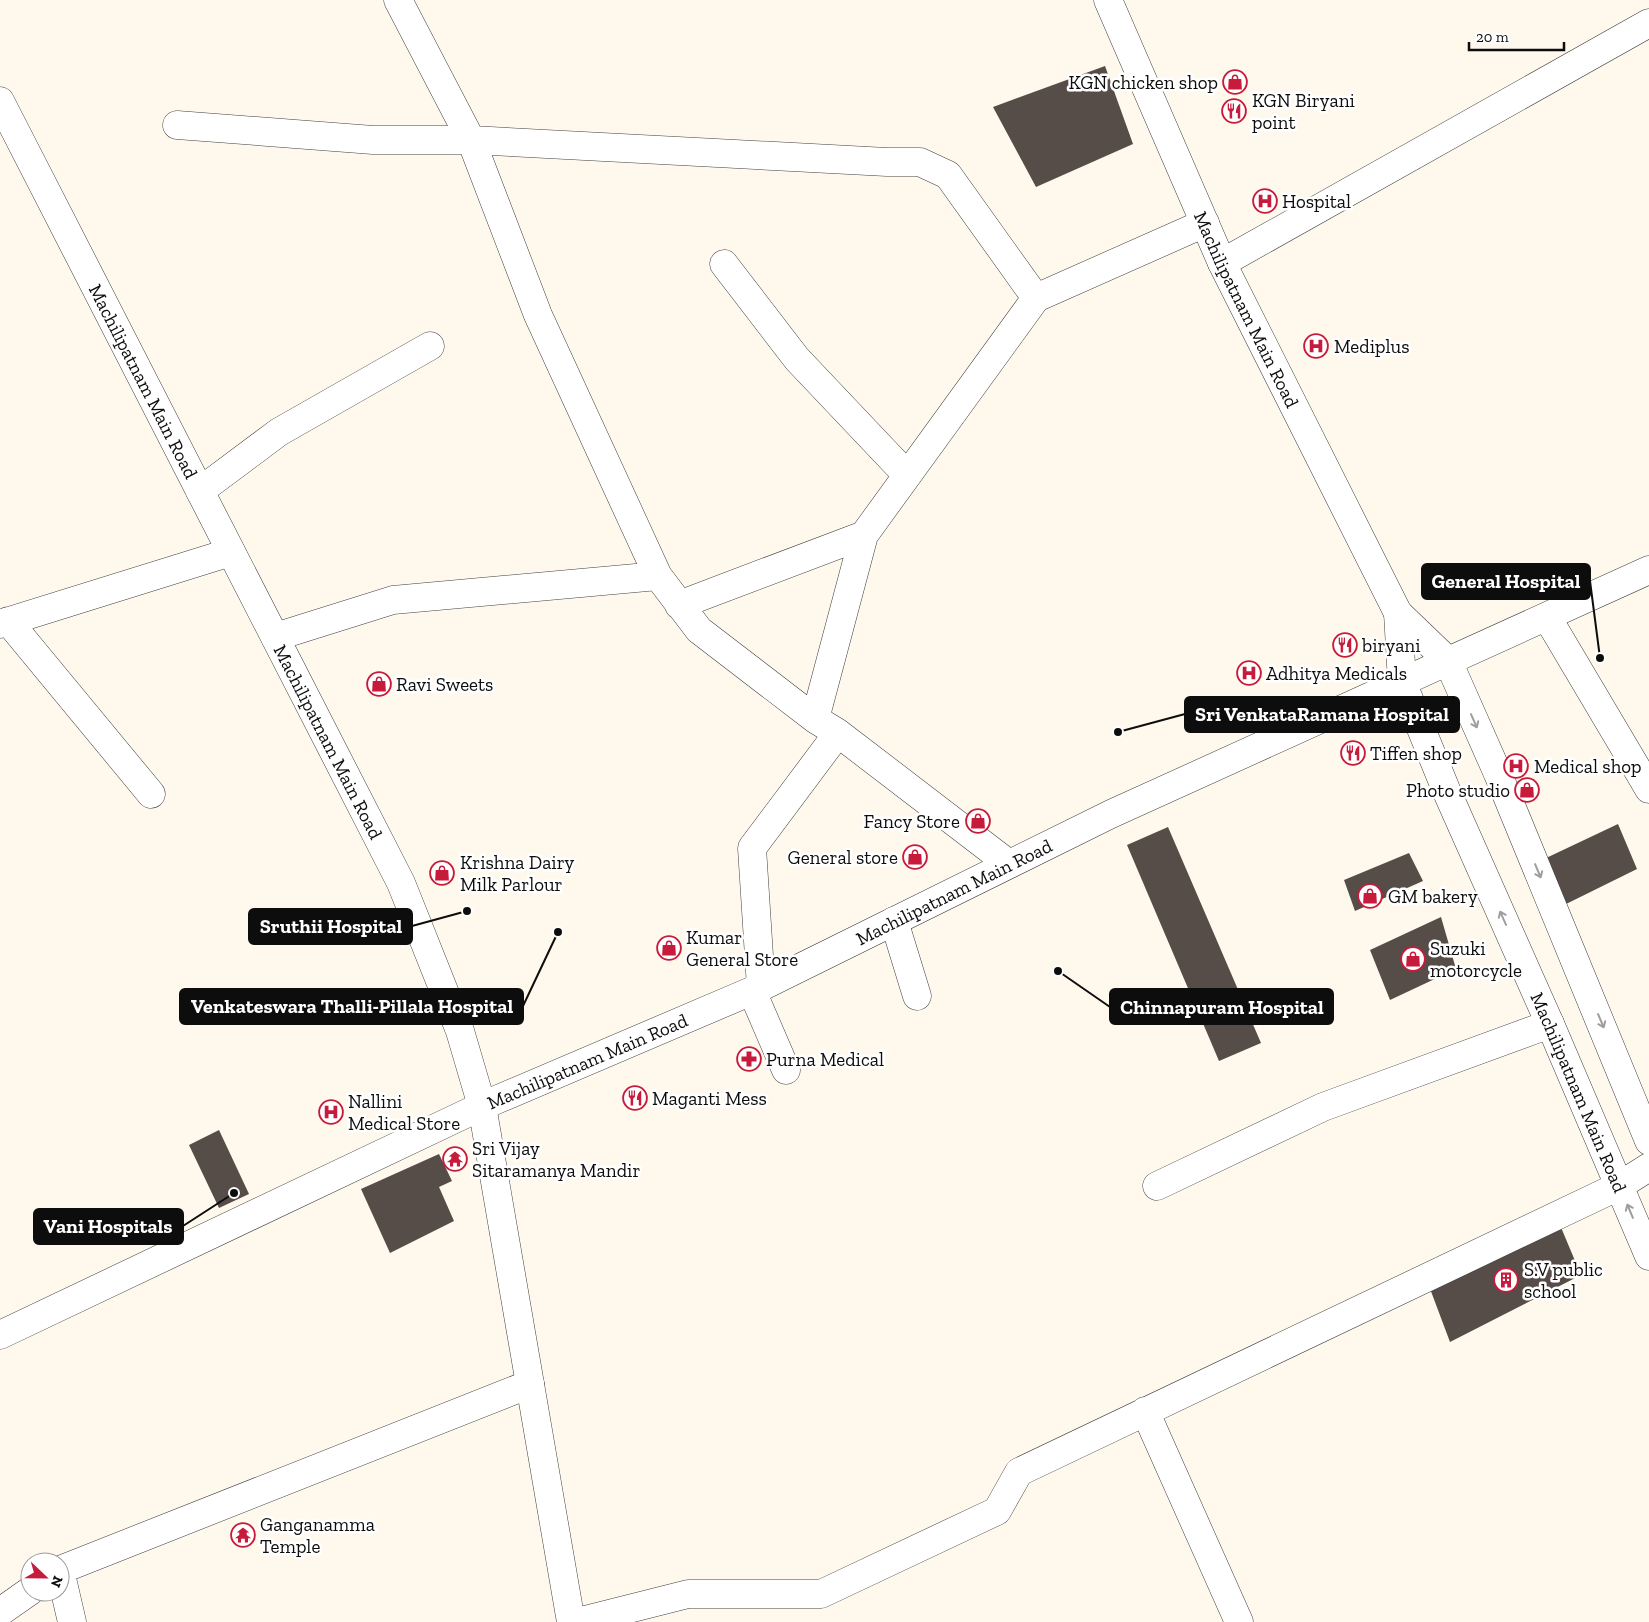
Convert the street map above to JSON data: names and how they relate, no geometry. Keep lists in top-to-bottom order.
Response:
{
  "streets": {
    "street": ["Machilipatnam Main Road"]
  },
  "places": {
    "shop": [
      "KGN chicken shop",
      "Ravi Sweets",
      "Photo studio",
      "Fancy Store",
      "General store",
      "Krishna Dairy Milk Parlour",
      "GM bakery",
      "Kumar General Store",
      "Suzuki motorcycle"
    ],
    "restaurant": [
      "KGN Biryani point",
      "biryani",
      "Tiffen shop",
      "Maganti Mess"
    ],
    "hospital": [
      "Hospital",
      "Mediplus",
      "Adhitya Medicals",
      "Medical shop",
      "Nallini Medical Store"
    ],
    "other": [
      "General Hospital",
      "Sri VenkataRamana Hospital",
      "Sruthii Hospital",
      "Venkateswara Thalli-Pillala Hospital",
      "Chinnapuram Hospital",
      "Vani Hospitals"
    ],
    "pharmacy": ["Purna Medical"],
    "temple": ["Sri Vijay Sitaramanya Mandir", "Ganganamma Temple"],
    "building": ["S.V public school"]
  },
  "scale_bar": "20 m",
  "north": "right"
}
